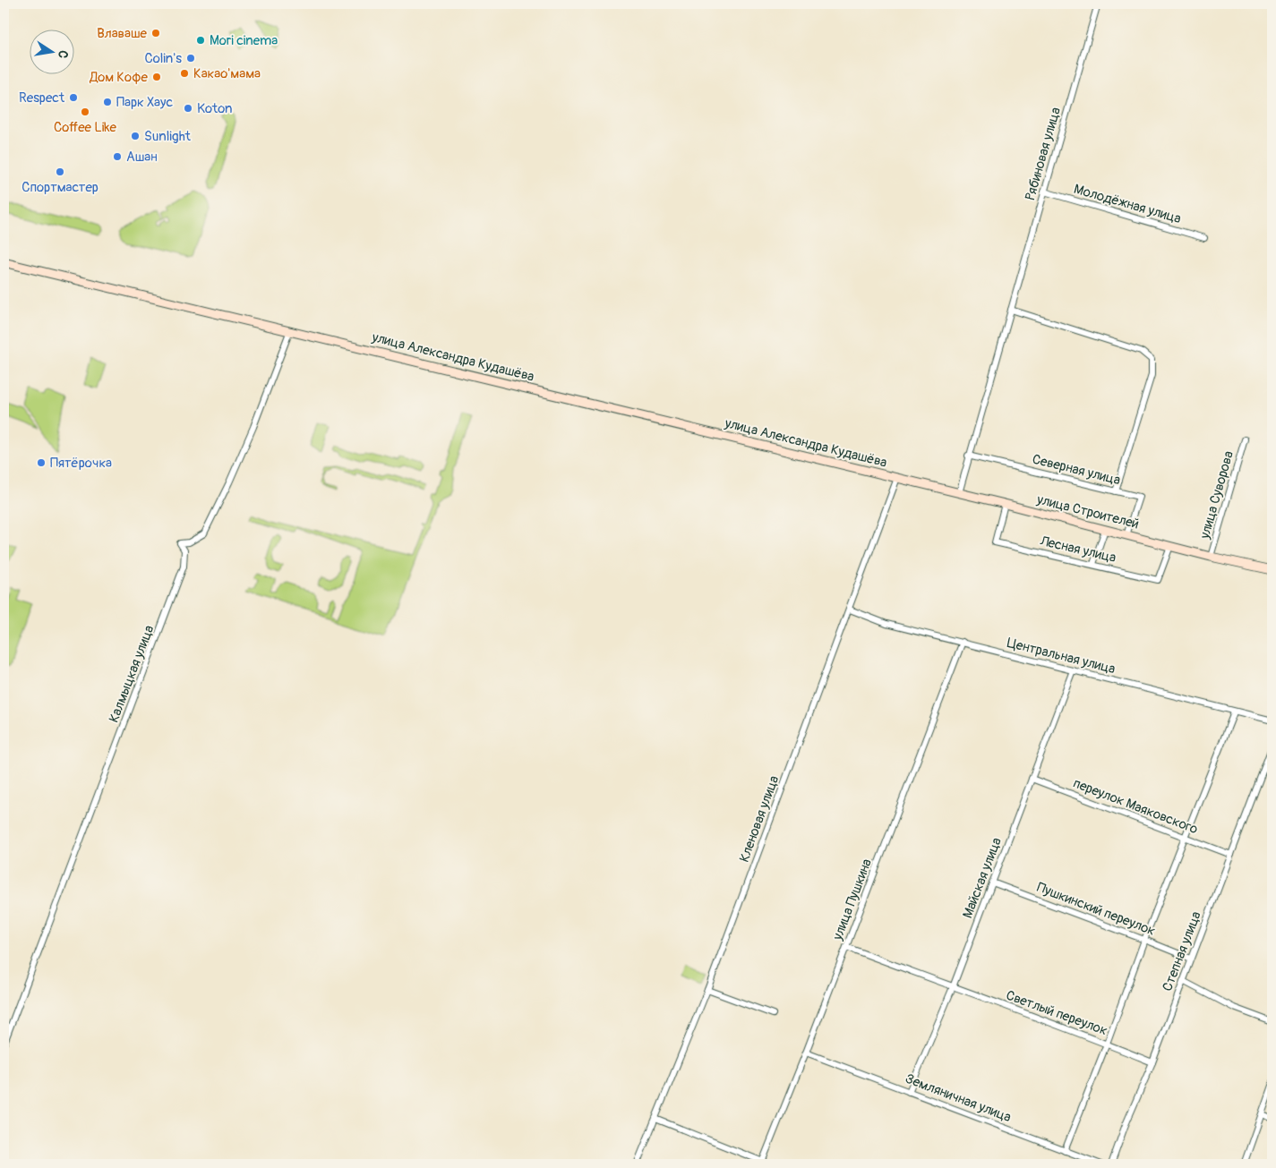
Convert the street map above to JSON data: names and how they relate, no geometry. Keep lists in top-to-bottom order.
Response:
{
  "streets": {
    "main road": ["улица Александра Кудашёва", "улица Строителей"],
    "street": [
      "Рябиновая улица",
      "Молодёжная улица",
      "Северная улица",
      "улица Суворова",
      "Лесная улица",
      "Центральная улица",
      "Калмыцкая улица",
      "переулок Маяковского",
      "Кленовая улица",
      "Майская улица",
      "улица Пушкина",
      "Пушкинский переулок",
      "Степная улица",
      "Светлый переулок",
      "Земляничная улица"
    ]
  },
  "crossings": [
    ["Рябиновая улица", "Молодёжная улица"],
    ["Рябиновая улица", "Северная улица"],
    ["Рябиновая улица", "улица Строителей"],
    ["улица Александра Кудашёва", "улица Строителей"],
    ["улица Александра Кудашёва", "Калмыцкая улица"],
    ["улица Александра Кудашёва", "Кленовая улица"],
    ["Северная улица", "улица Строителей"],
    ["улица Суворова", "улица Строителей"],
    ["улица Строителей", "Лесная улица"],
    ["улица Строителей", "Кленовая улица"],
    ["Центральная улица", "Кленовая улица"],
    ["Центральная улица", "Майская улица"],
    ["Центральная улица", "улица Пушкина"],
    ["переулок Маяковского", "Майская улица"],
    ["переулок Маяковского", "Степная улица"],
    ["Майская улица", "Пушкинский переулок"],
    ["Майская улица", "Светлый переулок"],
    ["Майская улица", "Земляничная улица"],
    ["улица Пушкина", "Светлый переулок"],
    ["улица Пушкина", "Земляничная улица"],
    ["Пушкинский переулок", "Степная улица"],
    ["Степная улица", "Светлый переулок"]
  ],
  "places": [
    "Влаваше",
    "Mori cinema",
    "Colin's",
    "Какао'мама",
    "Дом Кофе",
    "Respect",
    "Парк Хаус",
    "Koton",
    "Coffee Like",
    "Sunlight",
    "Ашан",
    "Спортмастер",
    "Пятёрочка"
  ],
  "north": "right"
}
